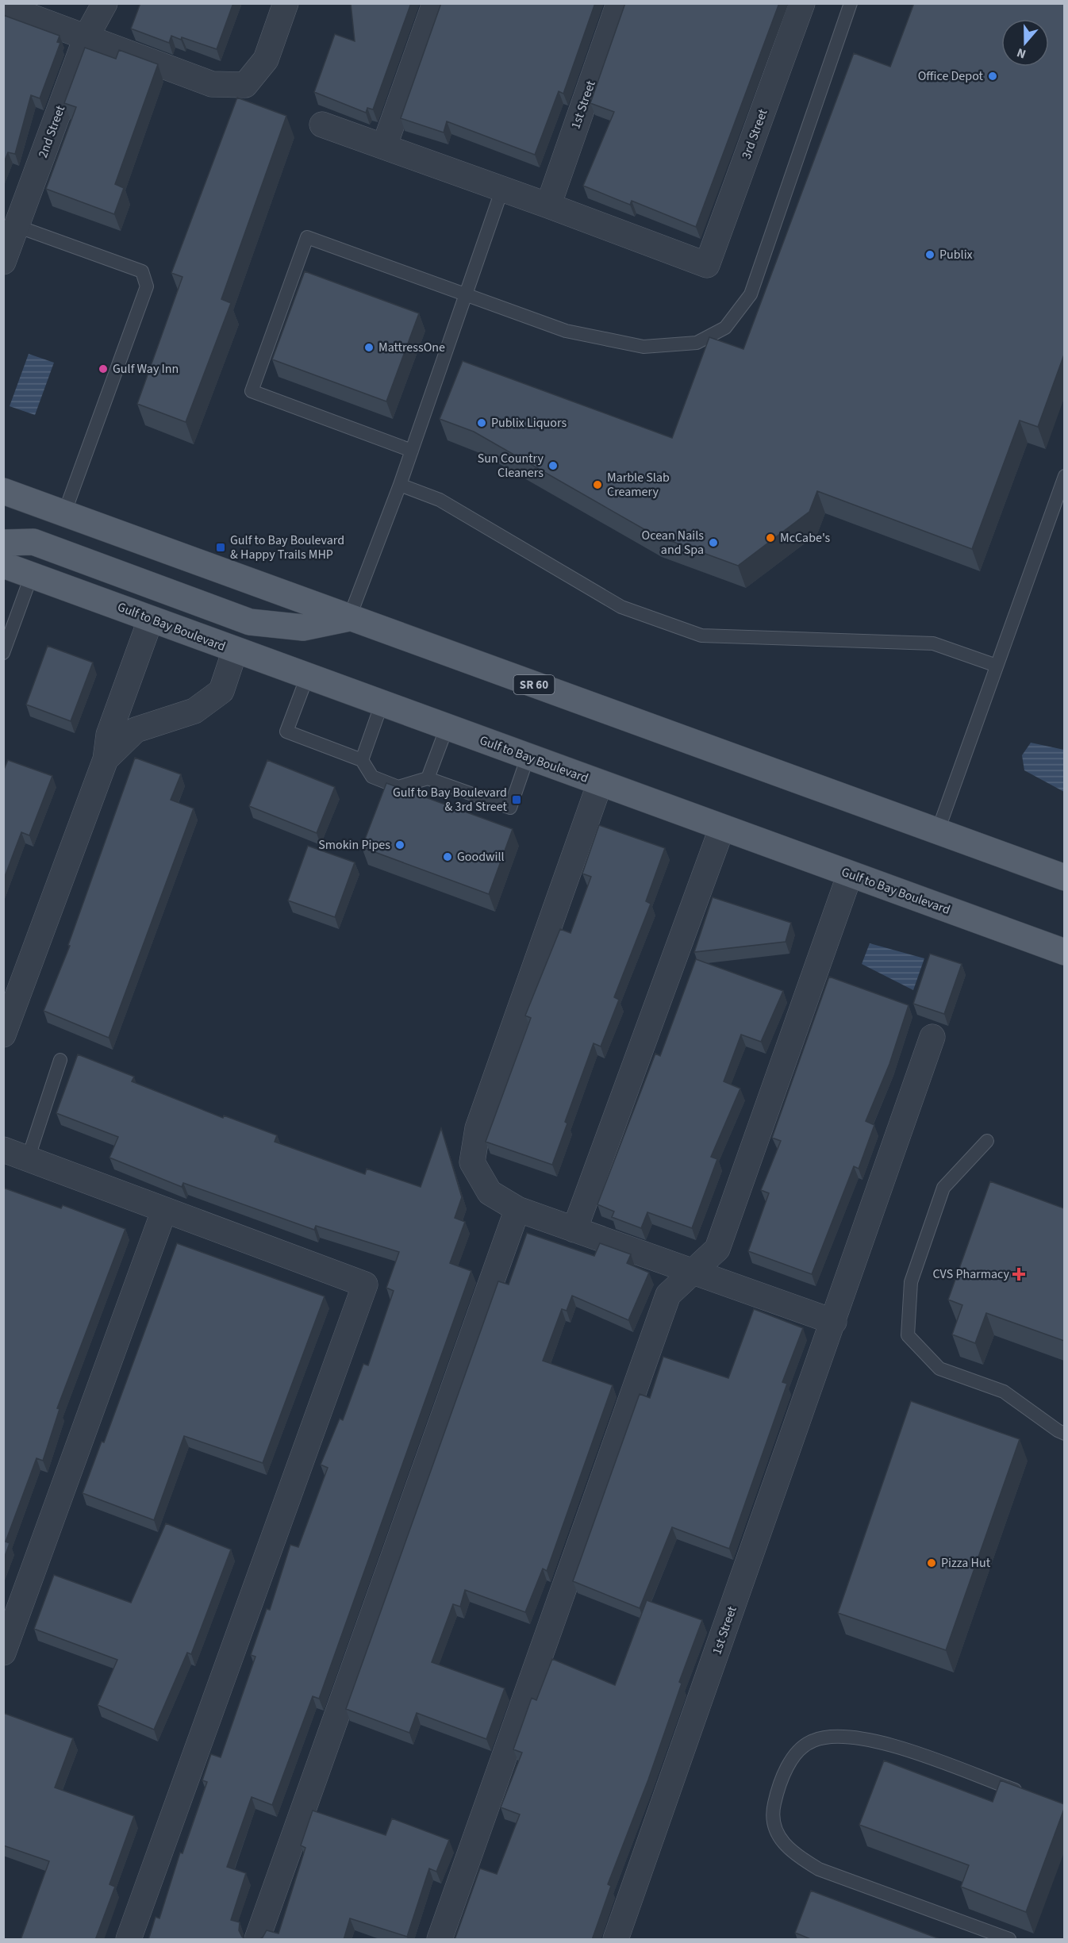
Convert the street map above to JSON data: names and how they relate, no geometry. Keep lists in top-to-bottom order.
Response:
{
  "streets": {
    "main road": ["Gulf to Bay Boulevard", "SR 60"],
    "street": ["1st Street", "2nd Street", "3rd Street"]
  },
  "crossings": [
    ["1st Street", "3rd Street"]
  ],
  "places": {
    "other": [
      "Office Depot",
      "Publix",
      "MattressOne",
      "Gulf Way Inn",
      "Publix Liquors",
      "Sun Country Cleaners",
      "Marble Slab Creamery",
      "McCabe's",
      "Ocean Nails and Spa",
      "Smokin Pipes",
      "Goodwill",
      "Pizza Hut"
    ],
    "transit": ["Gulf to Bay Boulevard & Happy Trails MHP", "Gulf to Bay Boulevard & 3rd Street"],
    "health": ["CVS Pharmacy"]
  },
  "north": "bottom"
}
